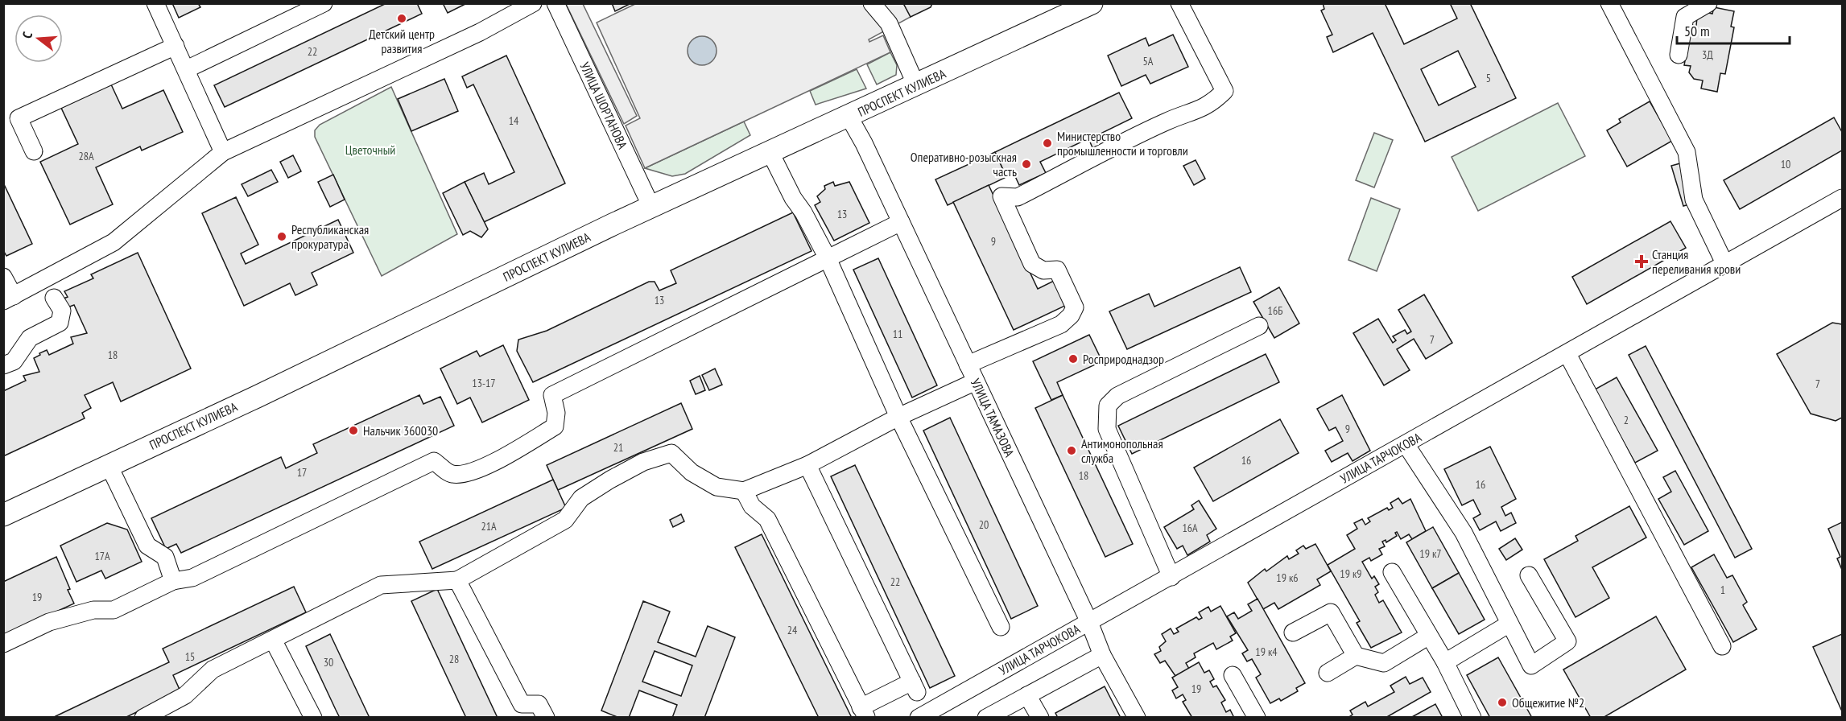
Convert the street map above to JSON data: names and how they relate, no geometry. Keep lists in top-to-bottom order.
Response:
{
  "streets": {
    "main road": ["ПРОСПЕКТ КУЛИЕВА"],
    "street": ["УЛИЦА ШОРТАНОВА", "УЛИЦА ТАМАЗОВА", "УЛИЦА ТАРЧОКОВА"]
  },
  "crossings": [
    ["ПРОСПЕКТ КУЛИЕВА", "УЛИЦА ШОРТАНОВА"],
    ["ПРОСПЕКТ КУЛИЕВА", "УЛИЦА ТАМАЗОВА"],
    ["УЛИЦА ТАМАЗОВА", "УЛИЦА ТАРЧОКОВА"]
  ],
  "parks": ["Цветочный"],
  "places": {
    "other": [
      "Детский центр развития",
      "Министерство промышленности и торговли",
      "Оперативно-розыскная часть",
      "Республиканская прокуратура",
      "Росприроднадзор",
      "Нальчик 360030",
      "Антимонопольная служба",
      "Общежитие №2"
    ],
    "health": ["Станция переливания крови"]
  },
  "house_numbers": [
    "22",
    "3Д",
    "5А",
    "5",
    "14",
    "28А",
    "10",
    "13",
    "9",
    "13",
    "16Б",
    "11",
    "7",
    "18",
    "13-17",
    "7",
    "2",
    "9",
    "21",
    "16",
    "17",
    "18",
    "16",
    "20",
    "21А",
    "16А",
    "19 к7",
    "17А",
    "19 к9",
    "19 к6",
    "22",
    "1",
    "19",
    "24",
    "19 к4",
    "15",
    "28",
    "30",
    "19"
  ],
  "scale_bar": "50 m",
  "north": "left"
}
